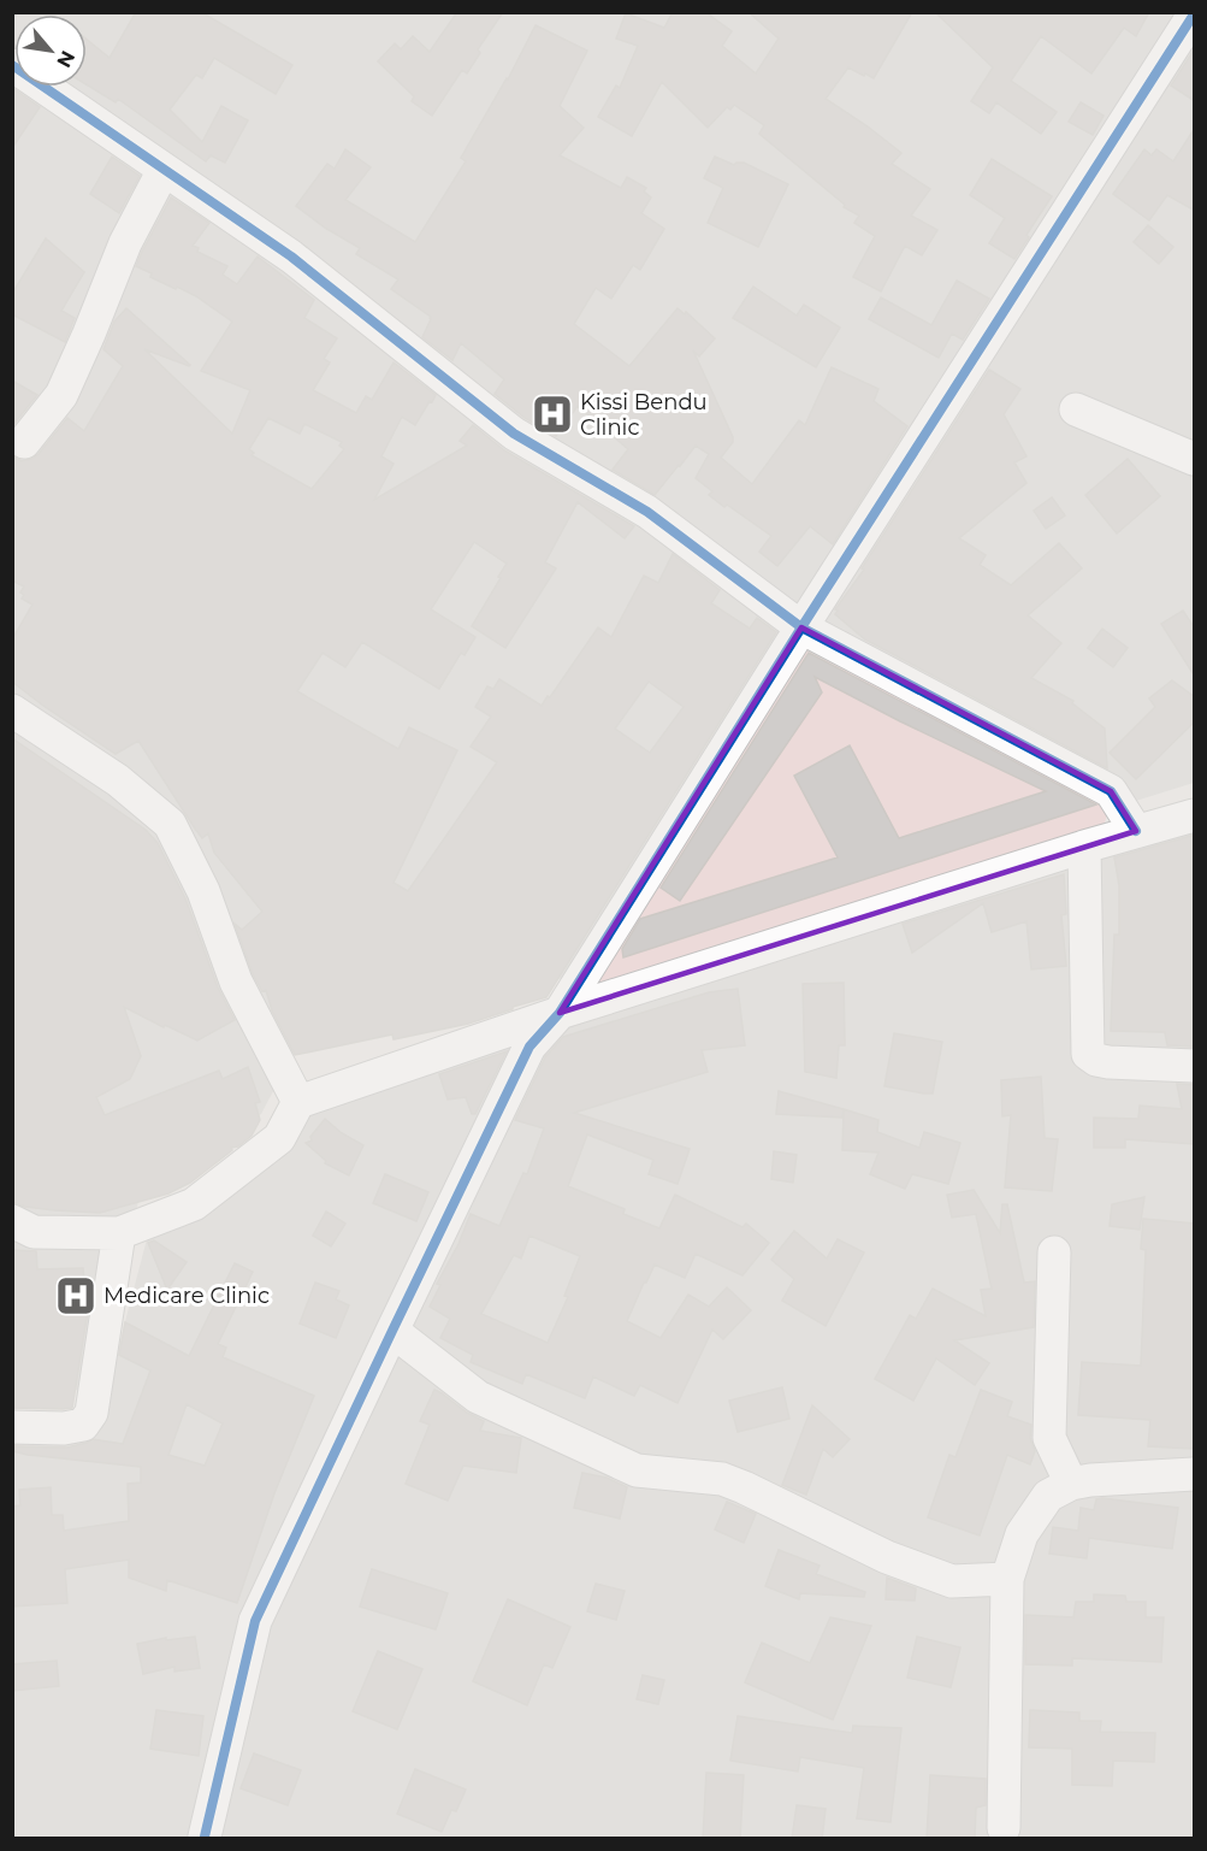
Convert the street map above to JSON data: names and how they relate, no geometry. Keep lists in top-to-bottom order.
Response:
{
  "places": {
    "hospital": ["Kissi Bendu Clinic", "Medicare Clinic"]
  },
  "north": "bottom right"
}
